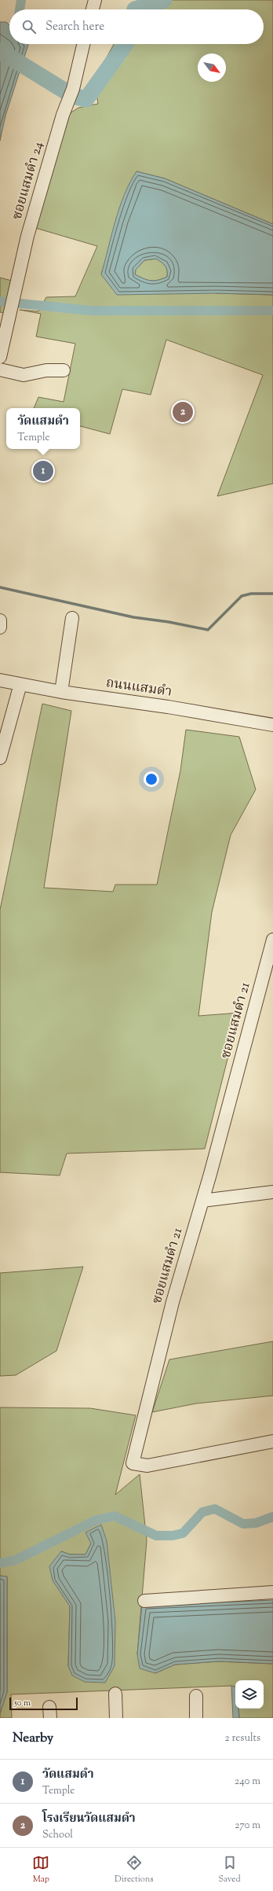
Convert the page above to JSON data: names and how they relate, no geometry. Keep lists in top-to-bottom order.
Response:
{
  "streets": {
    "street": ["ซอยแสมดำ 24", "ถนนแสมดำ", "ซอยแสมดำ 21"]
  },
  "scale_bar": "50 m",
  "north": "bottom right",
  "page": {
    "search": "Search here",
    "pins": ["2", "1"],
    "popup": ["วัดแสมดำ", "Temple"],
    "scale": "50 m",
    "heading": ["Nearby", "2 results"],
    "list": [
      {
        "mark": "1",
        "name": "วัดแสมดำ",
        "note": "Temple",
        "value": "240 m"
      },
      {
        "mark": "2",
        "name": "โรงเรียนวัดแสมดำ",
        "note": "School",
        "value": "270 m"
      }
    ],
    "nav": ["Map", "Directions", "Saved"]
  }
}
